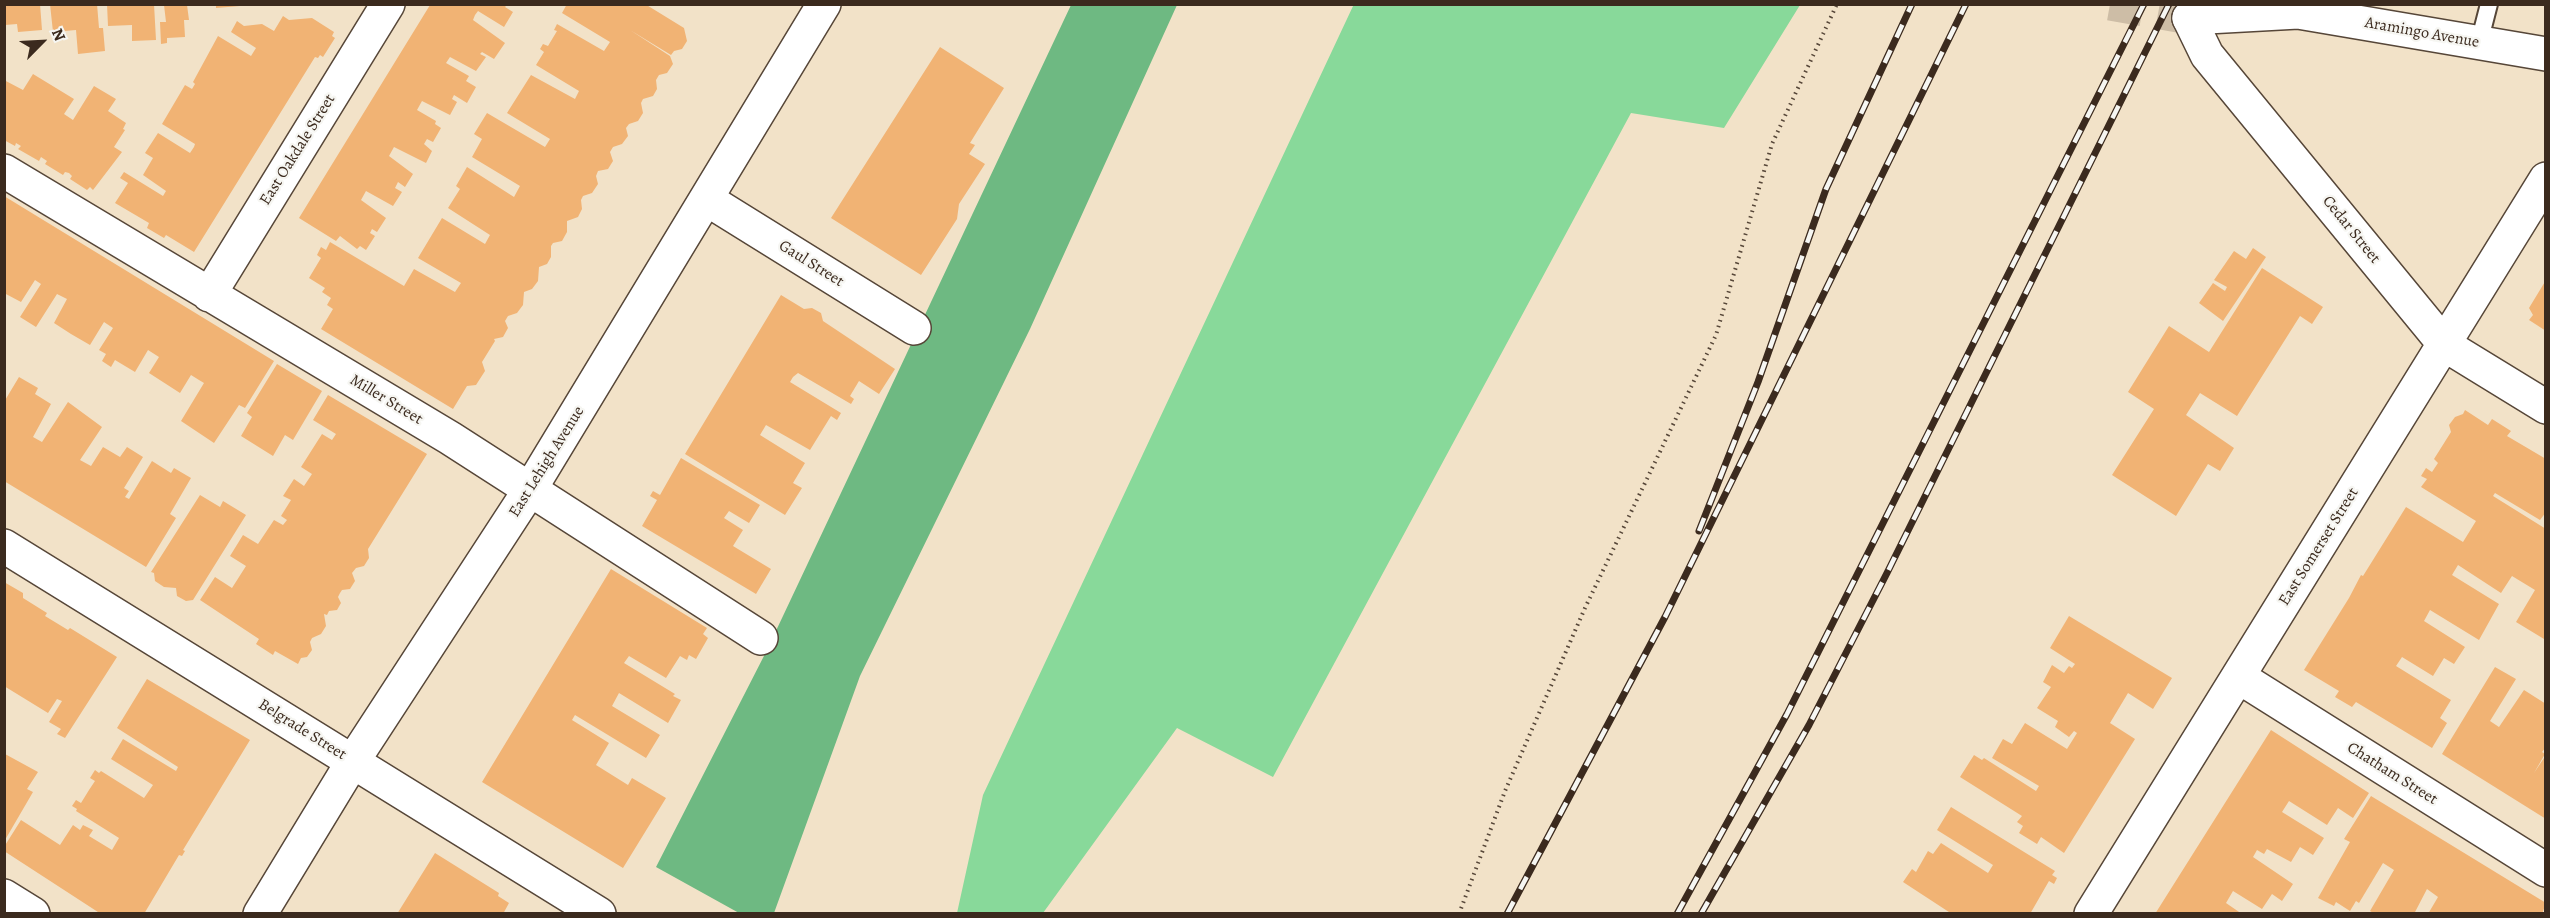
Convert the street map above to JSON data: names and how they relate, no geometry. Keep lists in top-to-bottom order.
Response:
{
  "streets": {
    "street": [
      "Aramingo Avenue",
      "East Oakdale Street",
      "Cedar Street",
      "Gaul Street",
      "Miller Street",
      "East Lehigh Avenue",
      "East Somerset Street",
      "Belgrade Street",
      "Chatham Street"
    ]
  },
  "crossings": [
    ["Aramingo Avenue", "Cedar Street"],
    ["East Oakdale Street", "Miller Street"],
    ["Cedar Street", "East Somerset Street"],
    ["Gaul Street", "East Lehigh Avenue"],
    ["Miller Street", "East Lehigh Avenue"],
    ["East Lehigh Avenue", "Belgrade Street"],
    ["East Somerset Street", "Chatham Street"]
  ],
  "north": "top right"
}
